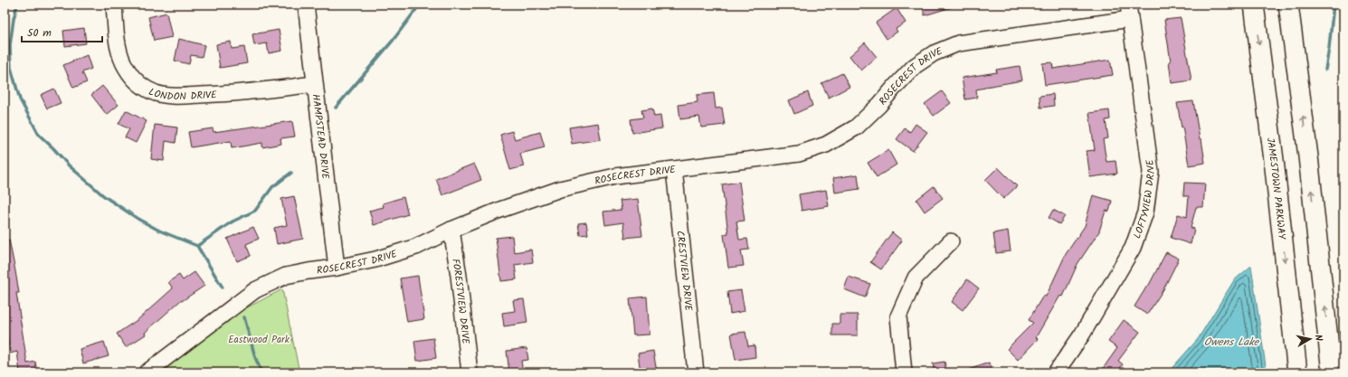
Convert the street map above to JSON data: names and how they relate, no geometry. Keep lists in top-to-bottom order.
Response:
{
  "streets": {
    "main road": ["JAMESTOWN PARKWAY"],
    "street": [
      "ROSECREST DRIVE",
      "LONDON DRIVE",
      "HAMPSTEAD DRIVE",
      "LOFTYVIEW DRIVE",
      "CRESTVIEW DRIVE",
      "FORESTVIEW DRIVE"
    ]
  },
  "crossings": [
    ["ROSECREST DRIVE", "HAMPSTEAD DRIVE"],
    ["ROSECREST DRIVE", "LOFTYVIEW DRIVE"],
    ["ROSECREST DRIVE", "CRESTVIEW DRIVE"],
    ["ROSECREST DRIVE", "FORESTVIEW DRIVE"],
    ["LONDON DRIVE", "HAMPSTEAD DRIVE"]
  ],
  "water": ["Owens Lake"],
  "parks": ["Eastwood Park"],
  "scale_bar": "50 m",
  "north": "right"
}
